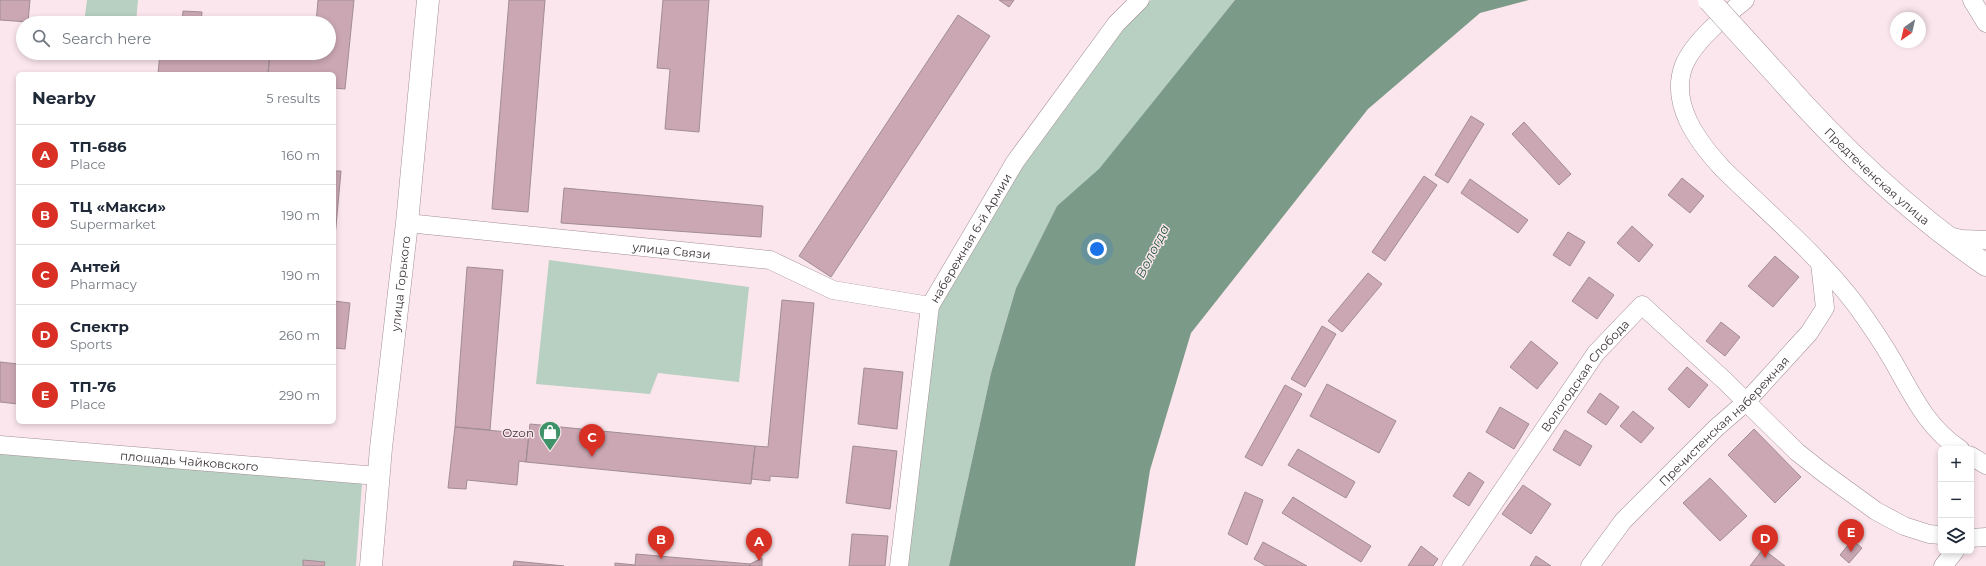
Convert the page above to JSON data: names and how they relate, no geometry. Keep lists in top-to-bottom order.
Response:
{
  "streets": {
    "street": [
      "Предтеченская улица",
      "набережная 6-й Армии",
      "улица Связи",
      "улица Горького",
      "Вологодская Слобода",
      "Пречистенская набережная",
      "площадь Чайковского"
    ]
  },
  "crossings": [
    ["набережная 6-й Армии", "улица Связи"],
    ["улица Связи", "улица Горького"],
    ["улица Горького", "площадь Чайковского"],
    ["Вологодская Слобода", "Пречистенская набережная"]
  ],
  "water": ["Вологда"],
  "places": {
    "shop": ["Ozon"]
  },
  "north": "bottom left",
  "page": {
    "search": "Search here",
    "heading": ["Nearby", "5 results"],
    "list": [
      {
        "mark": "A",
        "name": "ТП-686",
        "note": "Place",
        "value": "160 m"
      },
      {
        "mark": "B",
        "name": "ТЦ «Макси»",
        "note": "Supermarket",
        "value": "190 m"
      },
      {
        "mark": "C",
        "name": "Антей",
        "note": "Pharmacy",
        "value": "190 m"
      },
      {
        "mark": "D",
        "name": "Спектр",
        "note": "Sports",
        "value": "260 m"
      },
      {
        "mark": "E",
        "name": "ТП-76",
        "note": "Place",
        "value": "290 m"
      }
    ],
    "pins": [
      "C",
      "E",
      "D",
      "B",
      "A"
    ],
    "map_buttons": ["+", "−"]
  }
}
